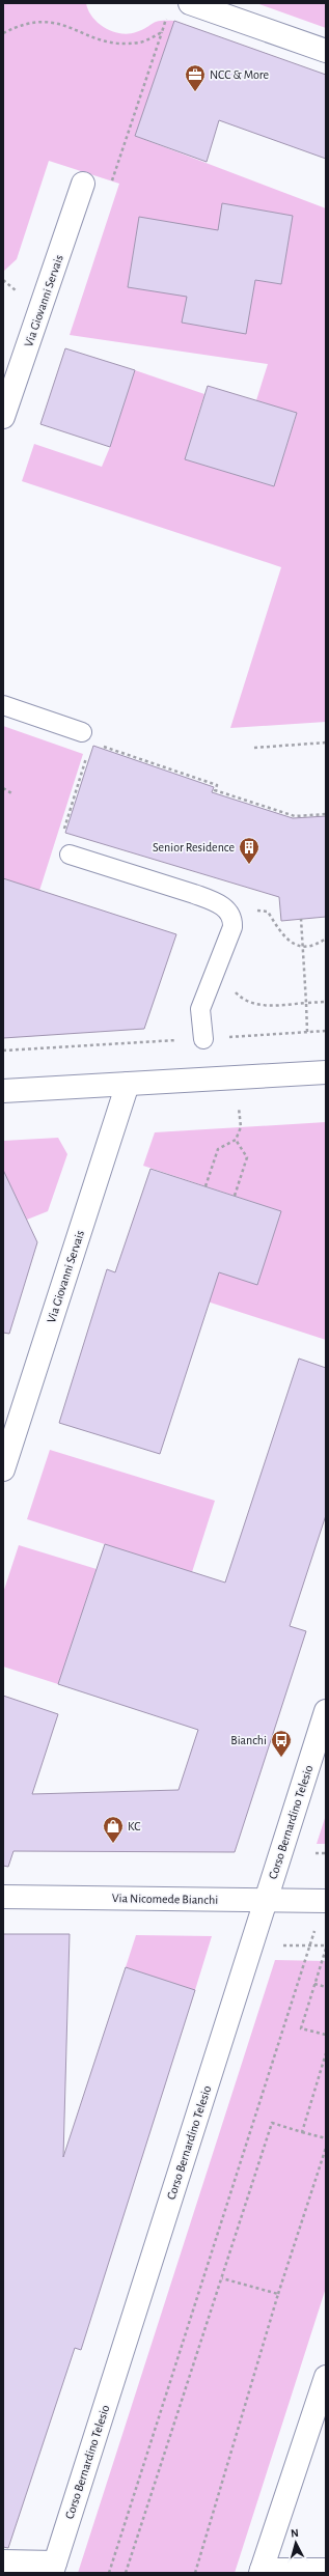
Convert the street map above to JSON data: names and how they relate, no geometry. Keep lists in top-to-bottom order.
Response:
{
  "streets": {
    "street": ["Via Giovanni Servais", "Corso Bernardino Telesio", "Via Nicomede Bianchi"]
  },
  "crossings": [
    ["Corso Bernardino Telesio", "Via Nicomede Bianchi"]
  ],
  "places": {
    "office": ["NCC & More"],
    "building": ["Senior Residence"],
    "bus stop": ["Bianchi"],
    "shop": ["KC"]
  },
  "north": "top"
}
